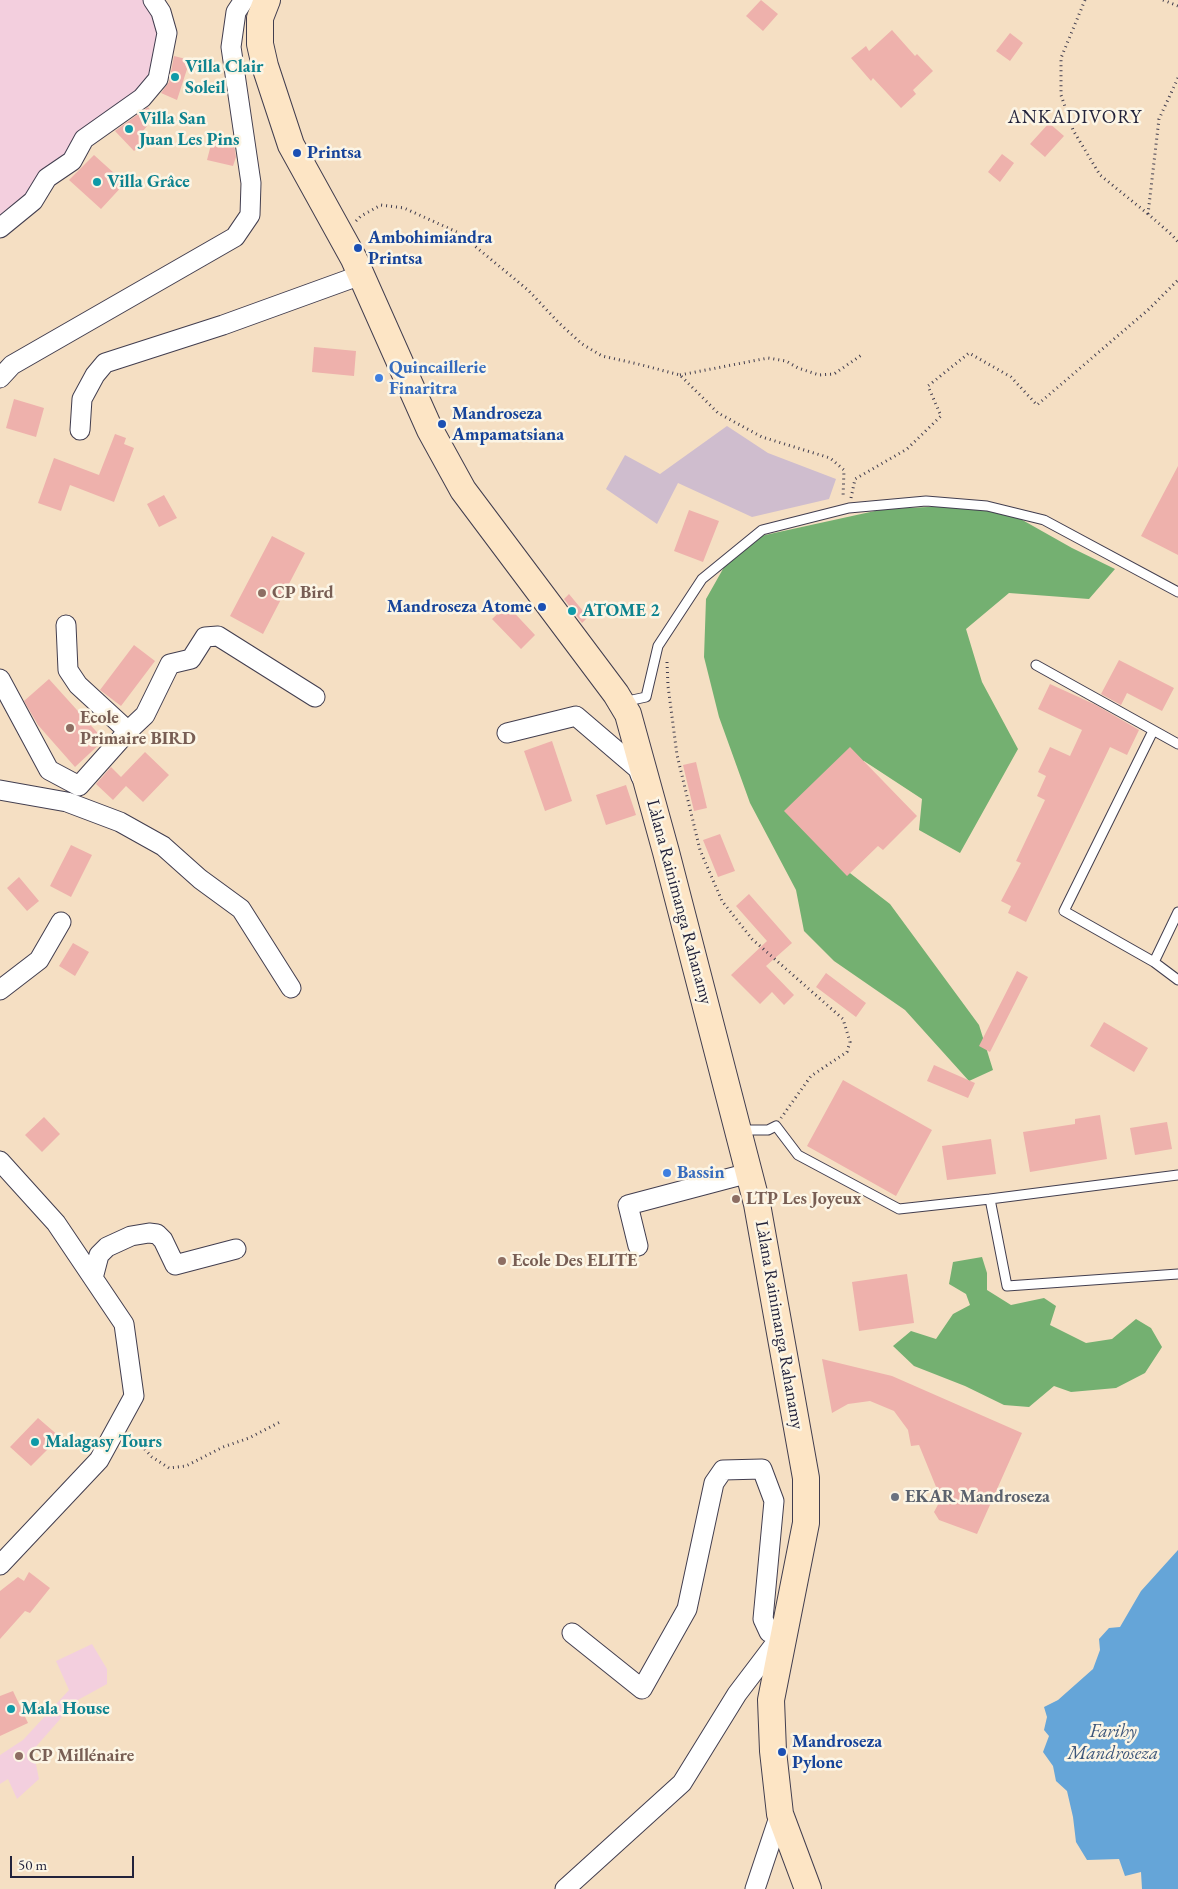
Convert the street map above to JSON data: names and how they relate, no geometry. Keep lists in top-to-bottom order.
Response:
{
  "streets": {
    "main road": ["Làlana Rainimanga Rahanamy"]
  },
  "districts": ["ANKADIVORY"],
  "water": ["Farihy Mandroseza"],
  "places": [
    "Villa Clair Soleil",
    "Villa San Juan Les Pins",
    "Printsa",
    "Villa Grâce",
    "Ambohimiandra Printsa",
    "Quincaillerie Finaritra",
    "Mandroseza Ampamatsiana",
    "CP Bird",
    "Mandroseza Atome",
    "ATOME 2",
    "Ecole Primaire BIRD",
    "Bassin",
    "LTP Les Joyeux",
    "Ecole Des ELITE",
    "Malagasy Tours",
    "EKAR Mandroseza",
    "Mala House",
    "Mandroseza Pylone",
    "CP Millénaire"
  ],
  "scale_bar": "50 m"
}
